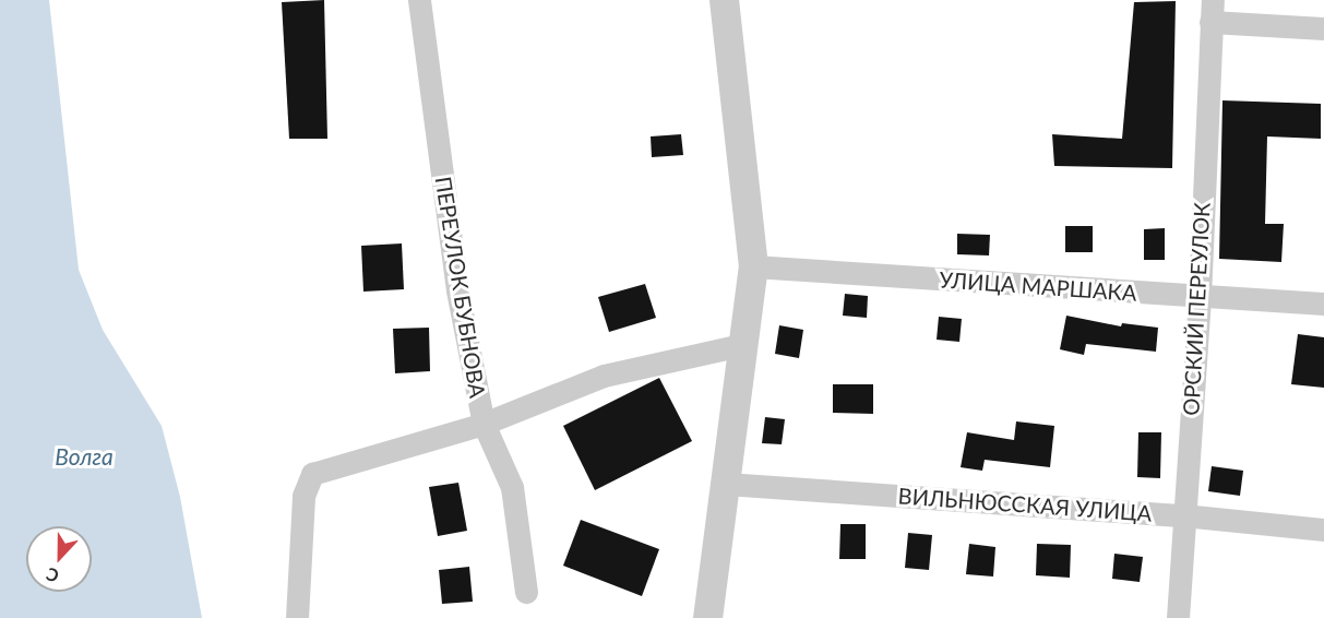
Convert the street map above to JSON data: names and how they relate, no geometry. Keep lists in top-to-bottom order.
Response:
{
  "streets": {
    "street": [
      "УЛИЦА МАРШАКА",
      "ПЕРЕУЛОК БУБНОВА",
      "ОРСКИЙ ПЕРЕУЛОК",
      "ВИЛЬНЮССКАЯ УЛИЦА"
    ]
  },
  "crossings": [
    ["УЛИЦА МАРШАКА", "ОРСКИЙ ПЕРЕУЛОК"],
    ["ОРСКИЙ ПЕРЕУЛОК", "ВИЛЬНЮССКАЯ УЛИЦА"]
  ],
  "water": ["Волга"],
  "north": "bottom"
}
